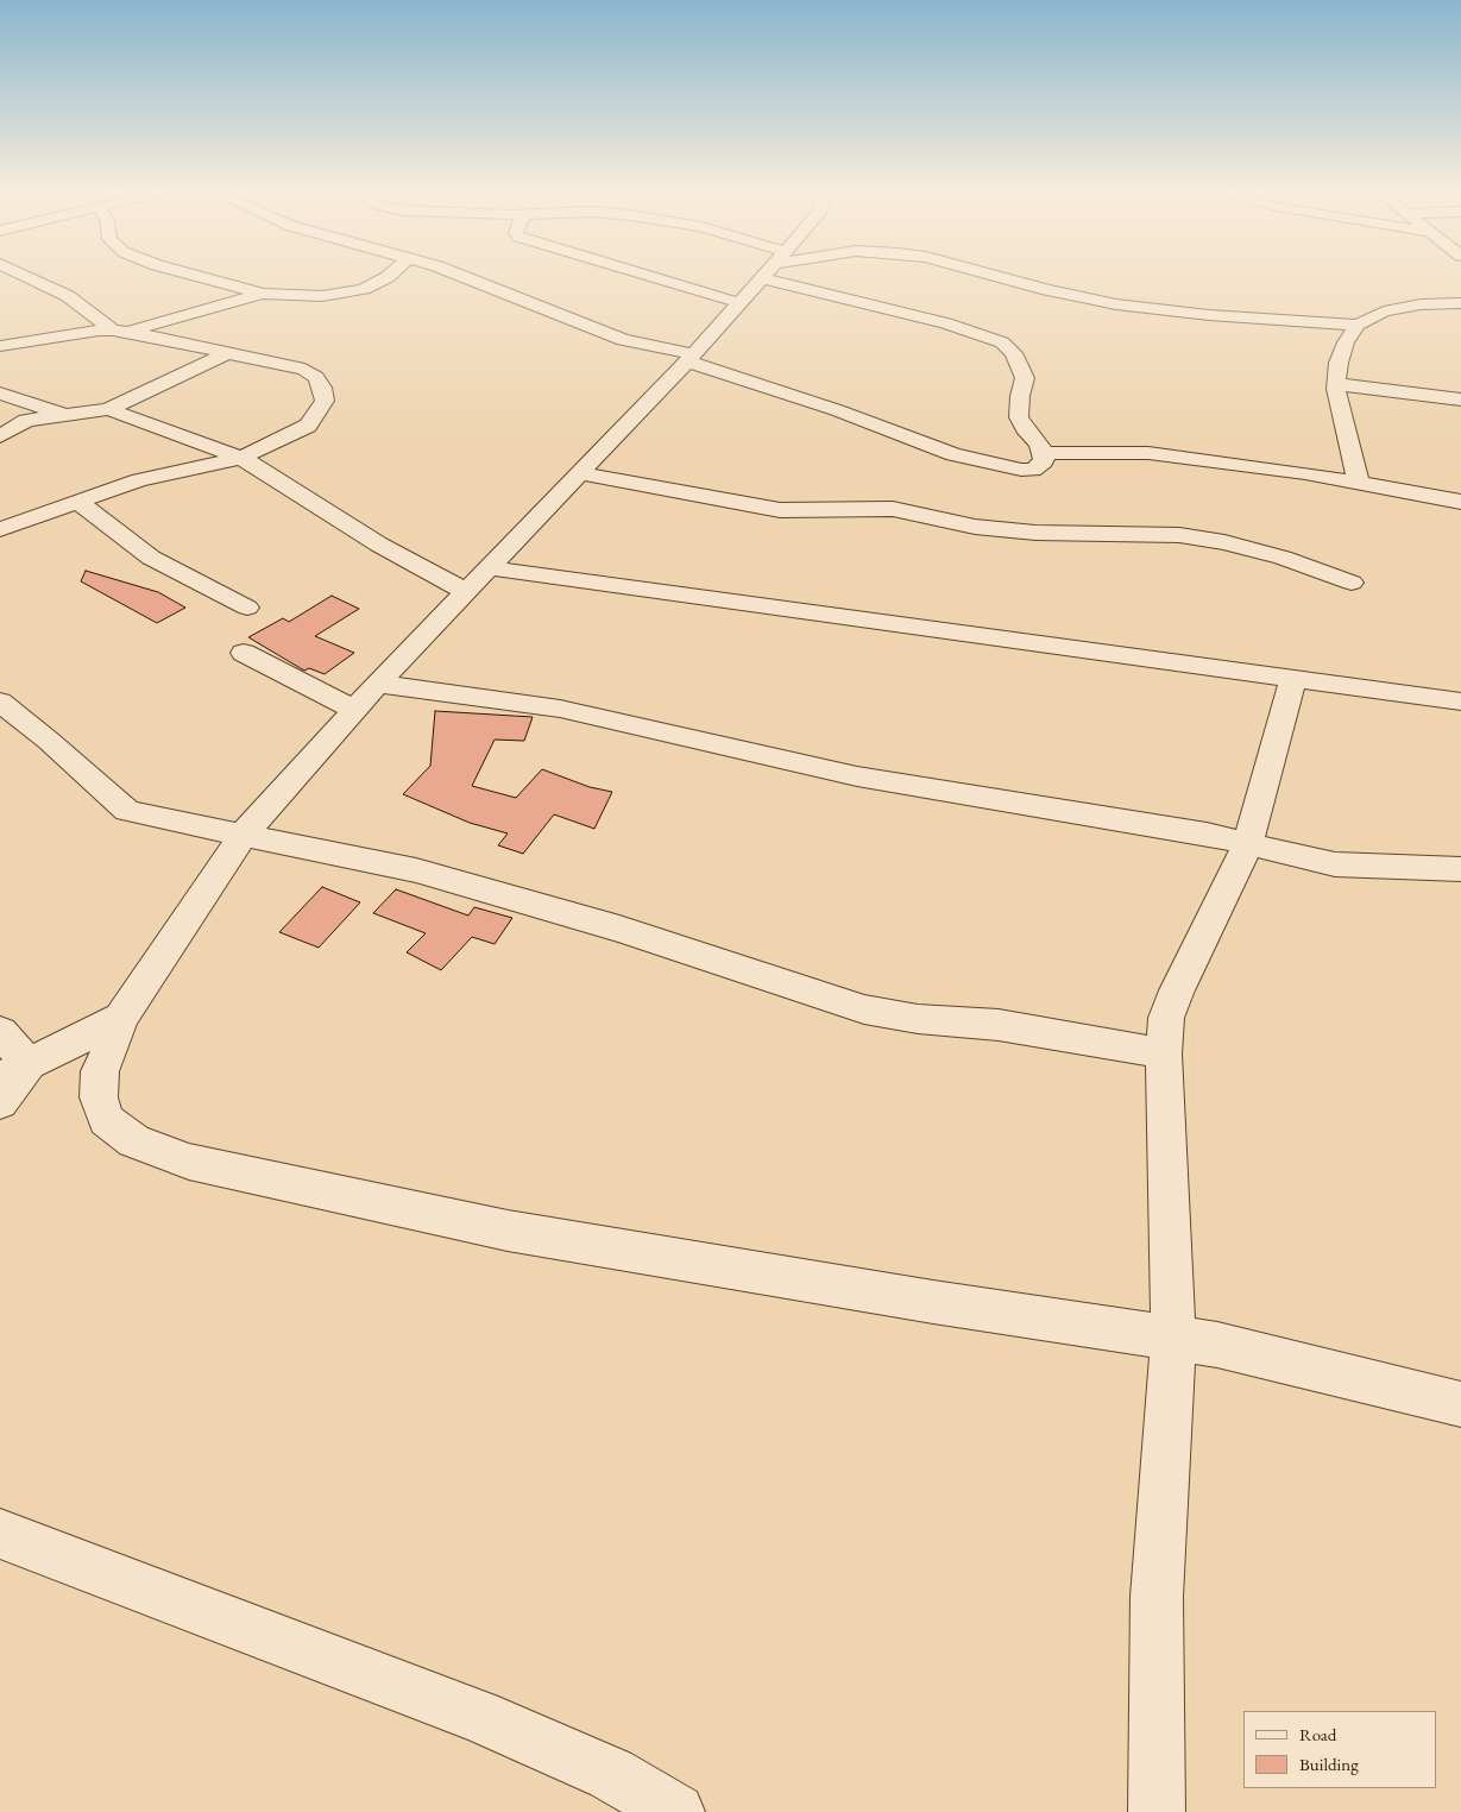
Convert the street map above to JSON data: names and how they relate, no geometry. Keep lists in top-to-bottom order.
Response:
{
  "legend": ["Road", "Building"]
}
